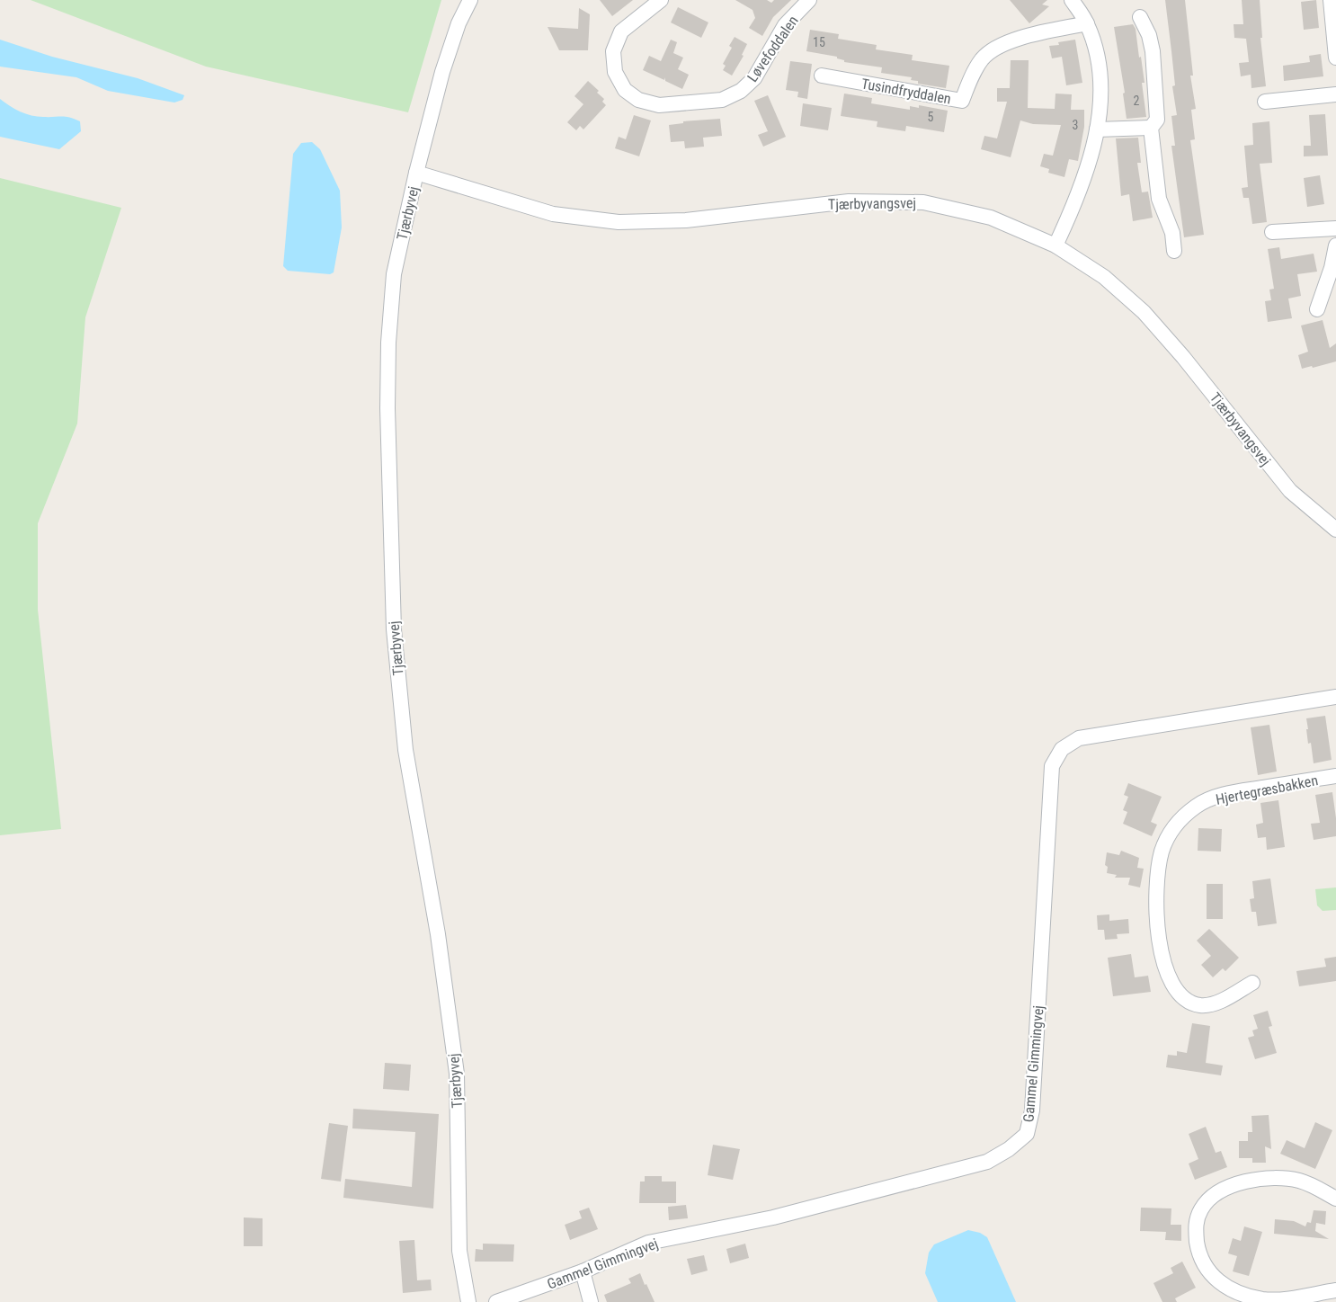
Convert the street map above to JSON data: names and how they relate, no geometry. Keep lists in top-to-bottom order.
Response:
{
  "streets": {
    "street": [
      "Løvefoddalen",
      "Tusindfryddalen",
      "Tjærbyvangsvej",
      "Tjærbyvej",
      "Hjertegræsbakken",
      "Gammel Gimmingvej"
    ]
  },
  "crossings": [
    ["Tjærbyvangsvej", "Tjærbyvej"]
  ],
  "house_numbers": [
    "15",
    "2",
    "5",
    "3"
  ]
}
